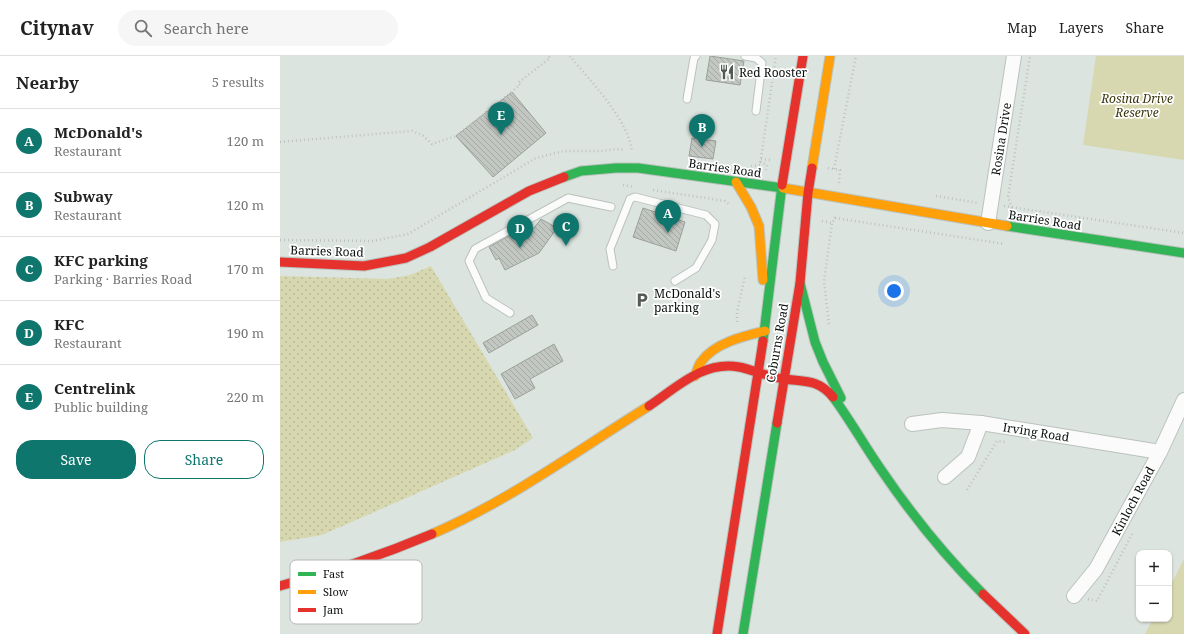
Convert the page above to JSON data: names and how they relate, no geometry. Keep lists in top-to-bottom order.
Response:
{
  "streets": {
    "main road": ["Barries Road", "Coburns Road"],
    "street": ["Rosina Drive", "Irving Road", "Kinloch Road"]
  },
  "crossings": [
    ["Rosina Drive", "Barries Road"],
    ["Barries Road", "Coburns Road"],
    ["Irving Road", "Kinloch Road"]
  ],
  "parks": ["Rosina Drive Reserve"],
  "places": {
    "restaurant": ["Red Rooster"],
    "parking": ["McDonald's parking"]
  },
  "legend": ["Fast", "Slow", "Jam"],
  "page": {
    "header": "Citynav",
    "search": "Search here",
    "nav": ["Map", "Layers", "Share"],
    "heading": ["Nearby", "5 results"],
    "pins": [
      "E",
      "B",
      "A",
      "C",
      "D"
    ],
    "list": [
      {
        "mark": "A",
        "name": "McDonald's",
        "note": "Restaurant",
        "value": "120 m"
      },
      {
        "mark": "B",
        "name": "Subway",
        "note": "Restaurant",
        "value": "120 m"
      },
      {
        "mark": "C",
        "name": "KFC parking",
        "note": "Parking · Barries Road",
        "value": "170 m"
      },
      {
        "mark": "D",
        "name": "KFC",
        "note": "Restaurant",
        "value": "190 m"
      },
      {
        "mark": "E",
        "name": "Centrelink",
        "note": "Public building",
        "value": "220 m"
      }
    ],
    "buttons": ["Save", "Share"],
    "map_buttons": ["+", "−"]
  }
}
